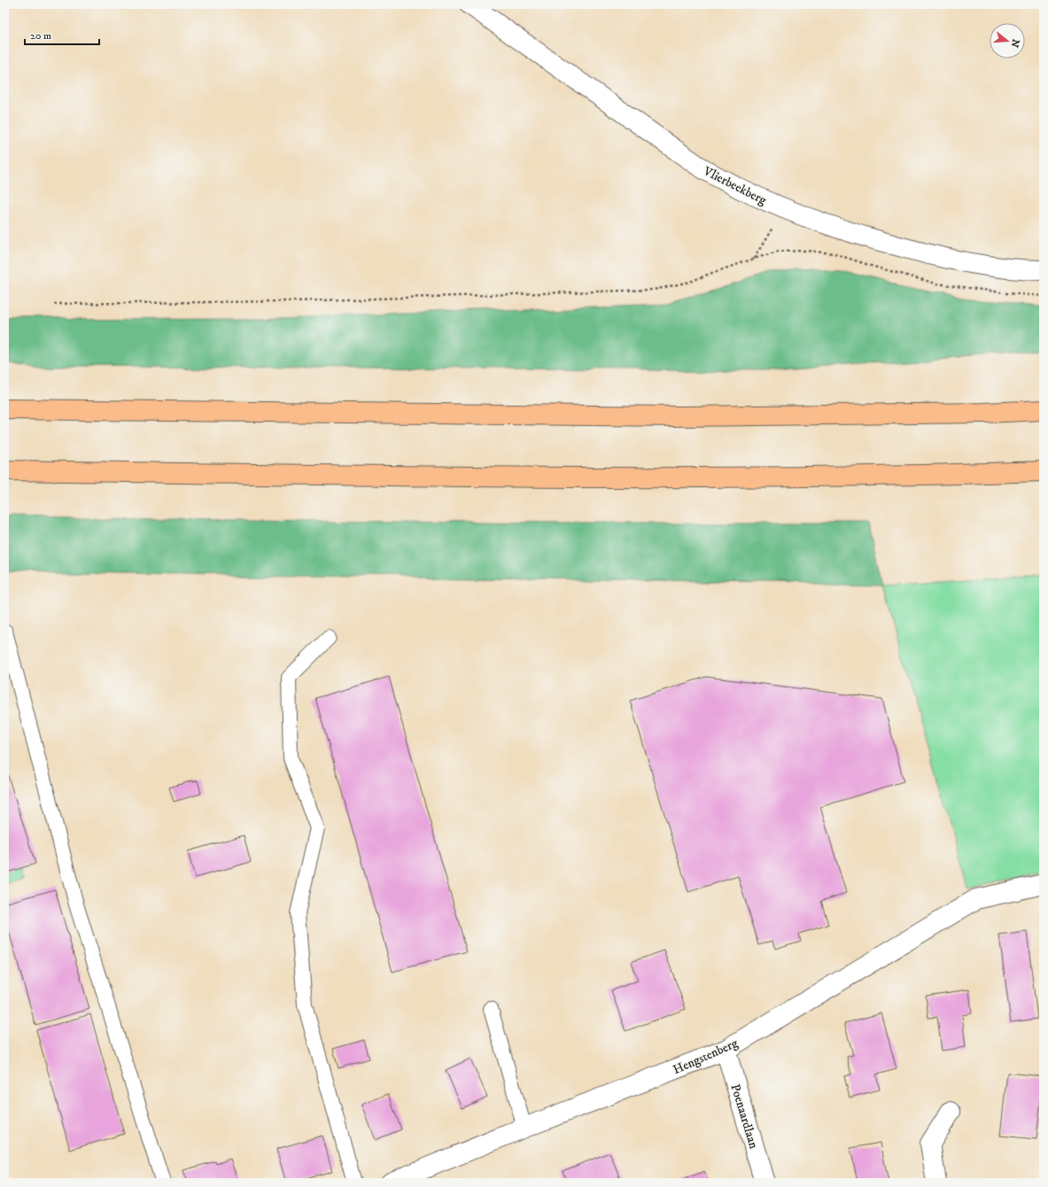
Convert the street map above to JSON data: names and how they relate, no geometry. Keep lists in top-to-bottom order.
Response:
{
  "streets": {
    "street": ["Vlierbeekberg", "Hengstenberg", "Poenaardlaan"]
  },
  "crossings": [
    ["Hengstenberg", "Poenaardlaan"]
  ],
  "scale_bar": "20 m",
  "north": "right"
}
